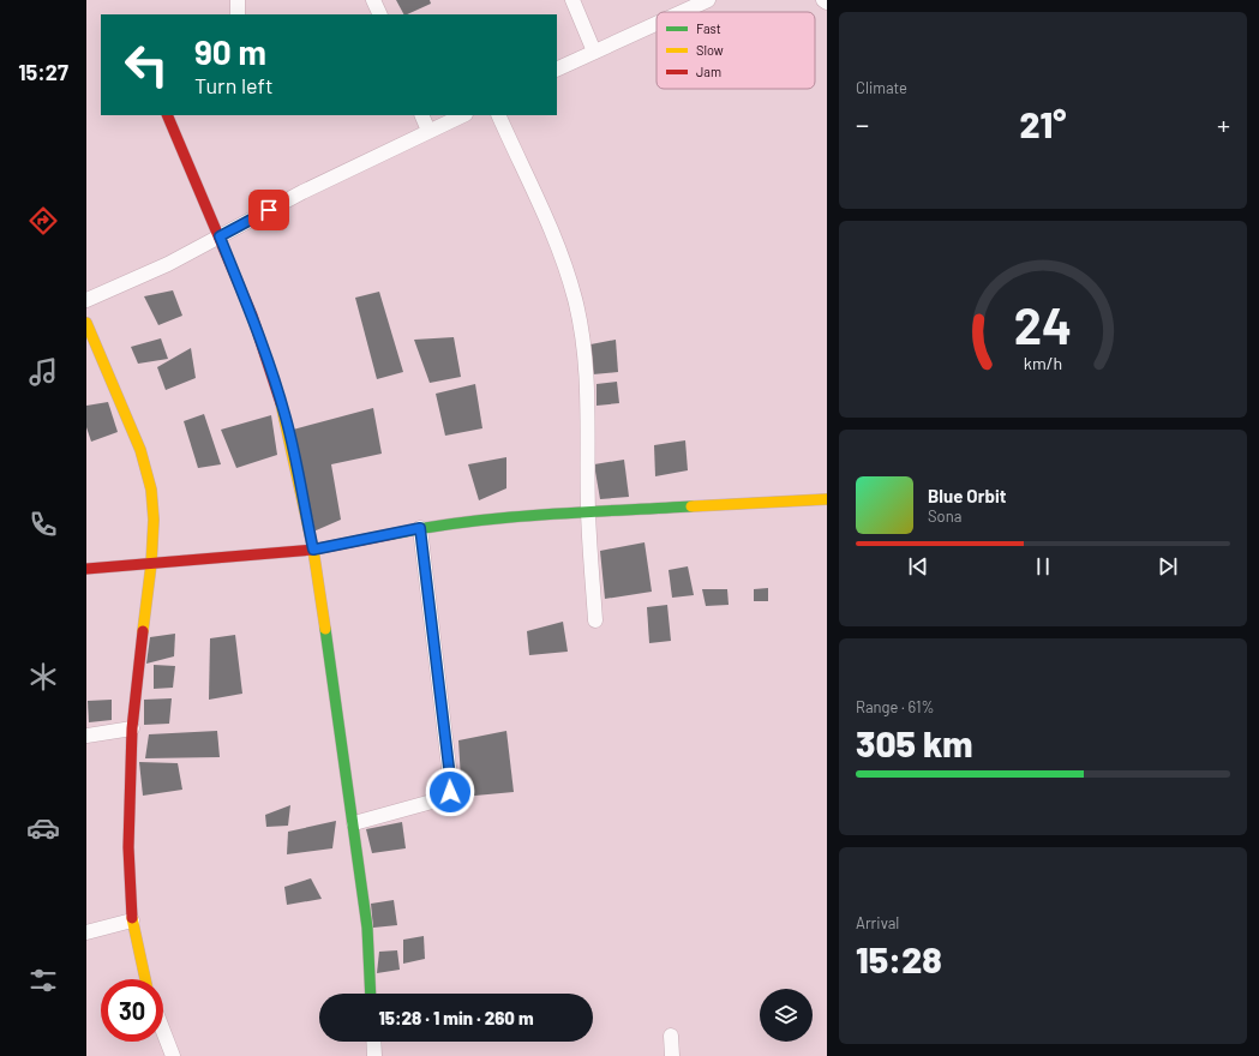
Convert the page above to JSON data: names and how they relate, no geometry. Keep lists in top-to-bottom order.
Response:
{
  "legend": ["Fast", "Slow", "Jam"],
  "page": {
    "tabs": "15:27",
    "tile": [
      "Climate",
      ["Range · 61%", "305 km"],
      ["Arrival", "15:28"]
    ],
    "turn": ["90 m", "Turn left"],
    "heat": ["−", "21°", "+"],
    "song": ["Blue Orbit", "Sona"],
    "limit": "30",
    "trip": "15:28 · 1 min · 260 m",
    "gauge": ["24", "km/h"]
  }
}
